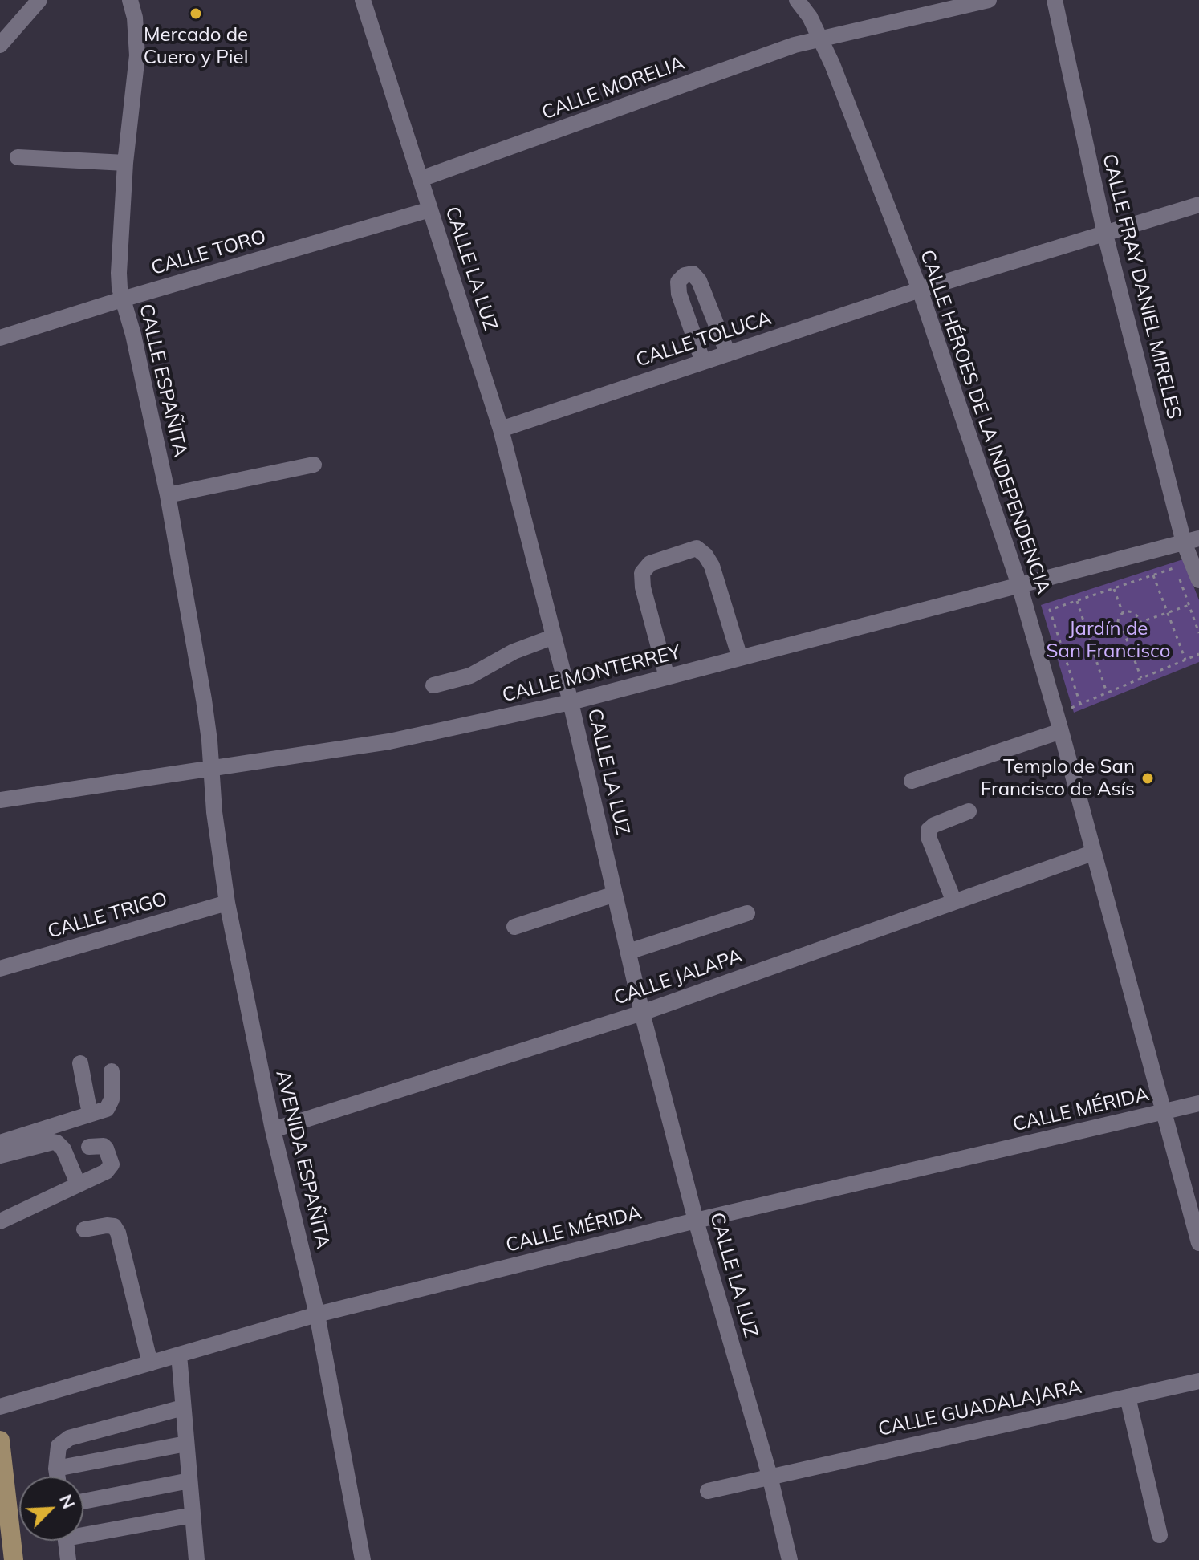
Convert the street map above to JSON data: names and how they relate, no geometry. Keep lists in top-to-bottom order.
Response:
{
  "streets": {
    "street": [
      "CALLE MORELIA",
      "CALLE TORO",
      "CALLE LA LUZ",
      "CALLE FRAY DANIEL MIRELES",
      "CALLE TOLUCA",
      "CALLE ESPAÑITA",
      "CALLE HÉROES DE LA INDEPENDENCIA",
      "CALLE MONTERREY",
      "CALLE TRIGO",
      "CALLE JALAPA",
      "CALLE MÉRIDA",
      "AVENIDA ESPAÑITA",
      "CALLE GUADALAJARA"
    ]
  },
  "crossings": [
    ["CALLE MORELIA", "CALLE LA LUZ"],
    ["CALLE MORELIA", "CALLE HÉROES DE LA INDEPENDENCIA"],
    ["CALLE TORO", "CALLE LA LUZ"],
    ["CALLE TORO", "CALLE ESPAÑITA"],
    ["CALLE LA LUZ", "CALLE TOLUCA"],
    ["CALLE LA LUZ", "CALLE MONTERREY"],
    ["CALLE LA LUZ", "CALLE JALAPA"],
    ["CALLE LA LUZ", "CALLE MÉRIDA"],
    ["CALLE LA LUZ", "CALLE GUADALAJARA"],
    ["CALLE FRAY DANIEL MIRELES", "CALLE TOLUCA"],
    ["CALLE FRAY DANIEL MIRELES", "CALLE MONTERREY"],
    ["CALLE TOLUCA", "CALLE HÉROES DE LA INDEPENDENCIA"],
    ["CALLE ESPAÑITA", "CALLE MONTERREY"],
    ["CALLE ESPAÑITA", "AVENIDA ESPAÑITA"],
    ["CALLE HÉROES DE LA INDEPENDENCIA", "CALLE MONTERREY"],
    ["CALLE HÉROES DE LA INDEPENDENCIA", "CALLE JALAPA"],
    ["CALLE HÉROES DE LA INDEPENDENCIA", "CALLE MÉRIDA"],
    ["CALLE MONTERREY", "AVENIDA ESPAÑITA"],
    ["CALLE TRIGO", "AVENIDA ESPAÑITA"],
    ["CALLE JALAPA", "AVENIDA ESPAÑITA"],
    ["CALLE MÉRIDA", "AVENIDA ESPAÑITA"]
  ],
  "parks": ["Jardín de San Francisco"],
  "places": ["Mercado de Cuero y Piel", "Templo de San Francisco de Asís"],
  "north": "top right"
}
